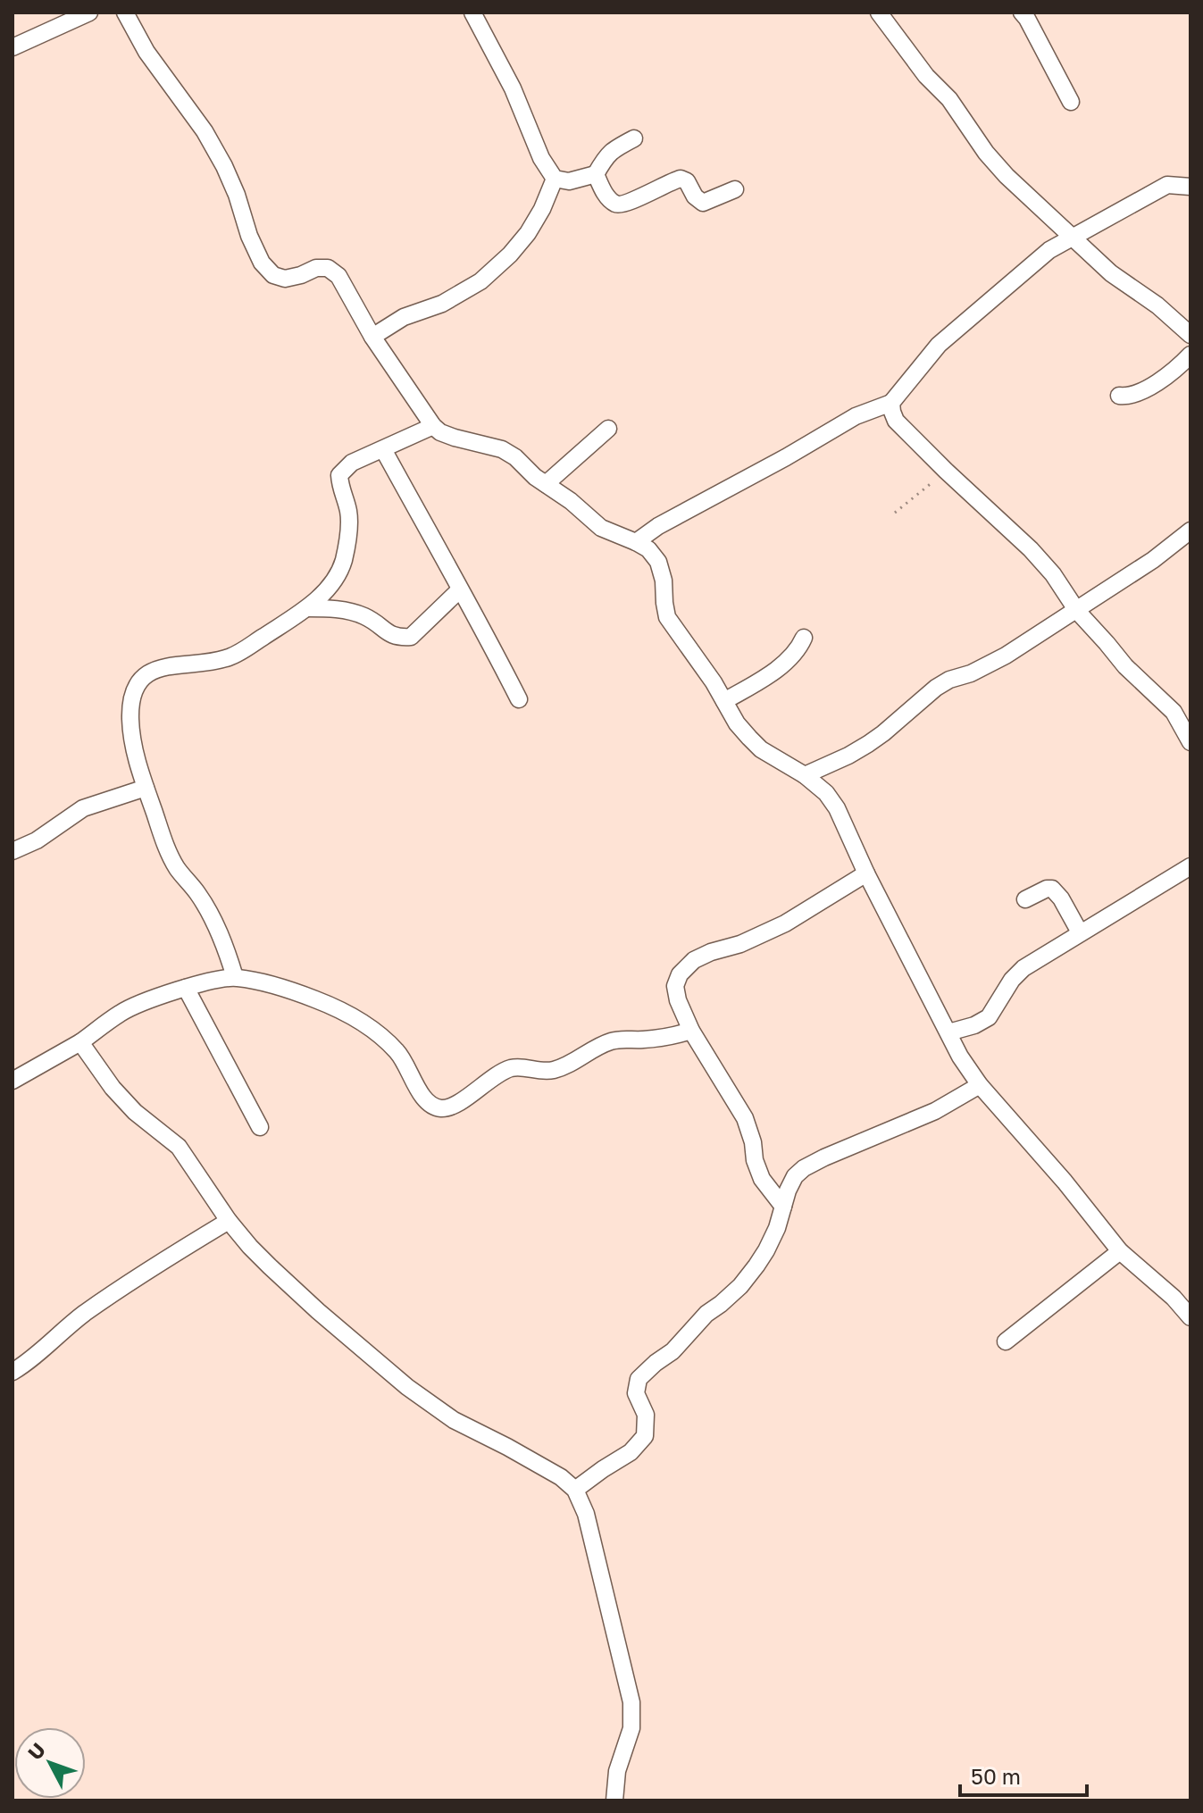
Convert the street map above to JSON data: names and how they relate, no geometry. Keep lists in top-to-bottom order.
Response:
{
  "scale_bar": "50 m",
  "north": "top left"
}
